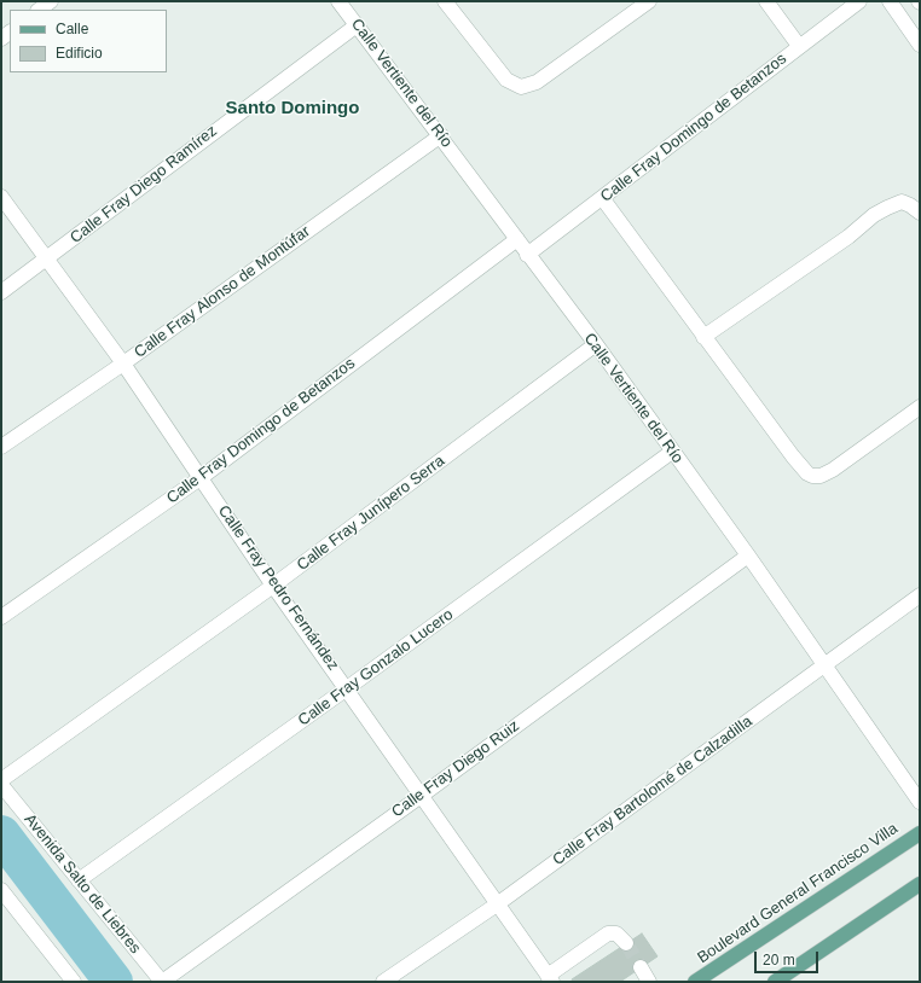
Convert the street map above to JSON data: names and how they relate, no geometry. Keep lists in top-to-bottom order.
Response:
{
  "streets": {
    "main road": ["Boulevard General Francisco Villa"],
    "street": [
      "Calle Vertiente del Río",
      "Calle Fray Domingo de Betanzos",
      "Calle Fray Diego Ramírez",
      "Calle Fray Alonso de Montúfar",
      "Calle Fray Junípero Serra",
      "Calle Fray Pedro Fernández",
      "Calle Fray Gonzalo Lucero",
      "Calle Fray Diego Ruiz",
      "Calle Fray Bartolomé de Calzadilla",
      "Avenida Salto de Liebres"
    ]
  },
  "crossings": [
    ["Calle Vertiente del Río", "Calle Fray Domingo de Betanzos"],
    ["Calle Vertiente del Río", "Calle Fray Diego Ramírez"],
    ["Calle Vertiente del Río", "Calle Fray Alonso de Montúfar"],
    ["Calle Vertiente del Río", "Calle Fray Junípero Serra"],
    ["Calle Vertiente del Río", "Calle Fray Gonzalo Lucero"],
    ["Calle Vertiente del Río", "Calle Fray Diego Ruiz"],
    ["Calle Vertiente del Río", "Calle Fray Bartolomé de Calzadilla"],
    ["Calle Fray Domingo de Betanzos", "Calle Fray Pedro Fernández"],
    ["Calle Fray Diego Ramírez", "Calle Fray Pedro Fernández"],
    ["Calle Fray Alonso de Montúfar", "Calle Fray Pedro Fernández"],
    ["Calle Fray Junípero Serra", "Calle Fray Pedro Fernández"],
    ["Calle Fray Pedro Fernández", "Calle Fray Gonzalo Lucero"],
    ["Calle Fray Pedro Fernández", "Calle Fray Diego Ruiz"],
    ["Calle Fray Pedro Fernández", "Calle Fray Bartolomé de Calzadilla"],
    ["Calle Fray Gonzalo Lucero", "Avenida Salto de Liebres"],
    ["Calle Fray Diego Ruiz", "Avenida Salto de Liebres"]
  ],
  "districts": ["Santo Domingo"],
  "legend": ["Calle", "Edificio"],
  "scale_bar": "20 m"
}
